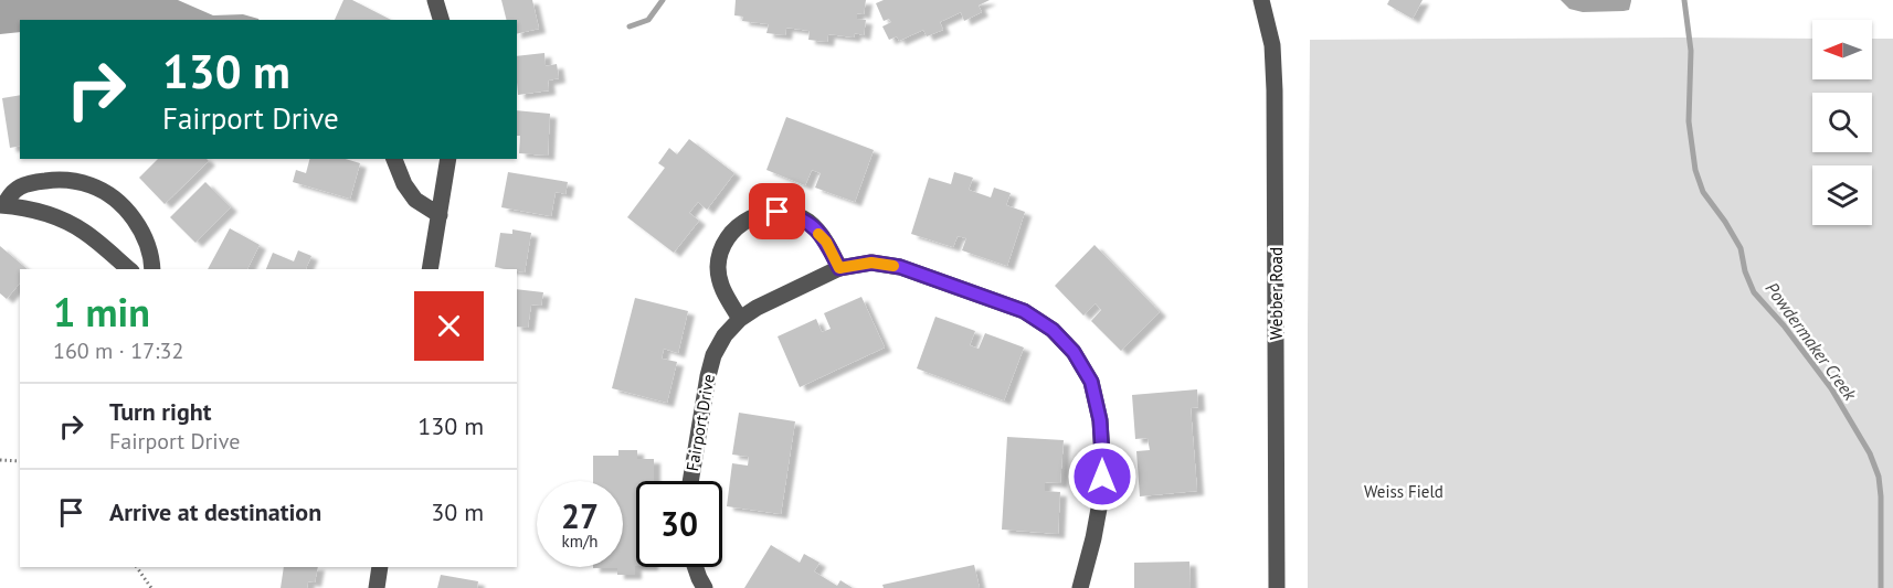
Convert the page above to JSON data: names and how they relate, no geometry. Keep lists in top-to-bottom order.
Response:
{
  "streets": {
    "street": ["Webber Road", "Fairport Drive"]
  },
  "water": ["Powdermaker Creek"],
  "parks": ["Weiss Field"],
  "north": "left",
  "page": {
    "turn": ["130 m", "Fairport Drive"],
    "heading": ["1 min", "160 m · 17:32"],
    "list": [
      {
        "name": "Turn right",
        "note": "Fairport Drive",
        "value": "130 m"
      },
      {
        "name": "Arrive at destination",
        "value": "30 m"
      }
    ],
    "speed": "27 km/h",
    "limit": "30"
  }
}
